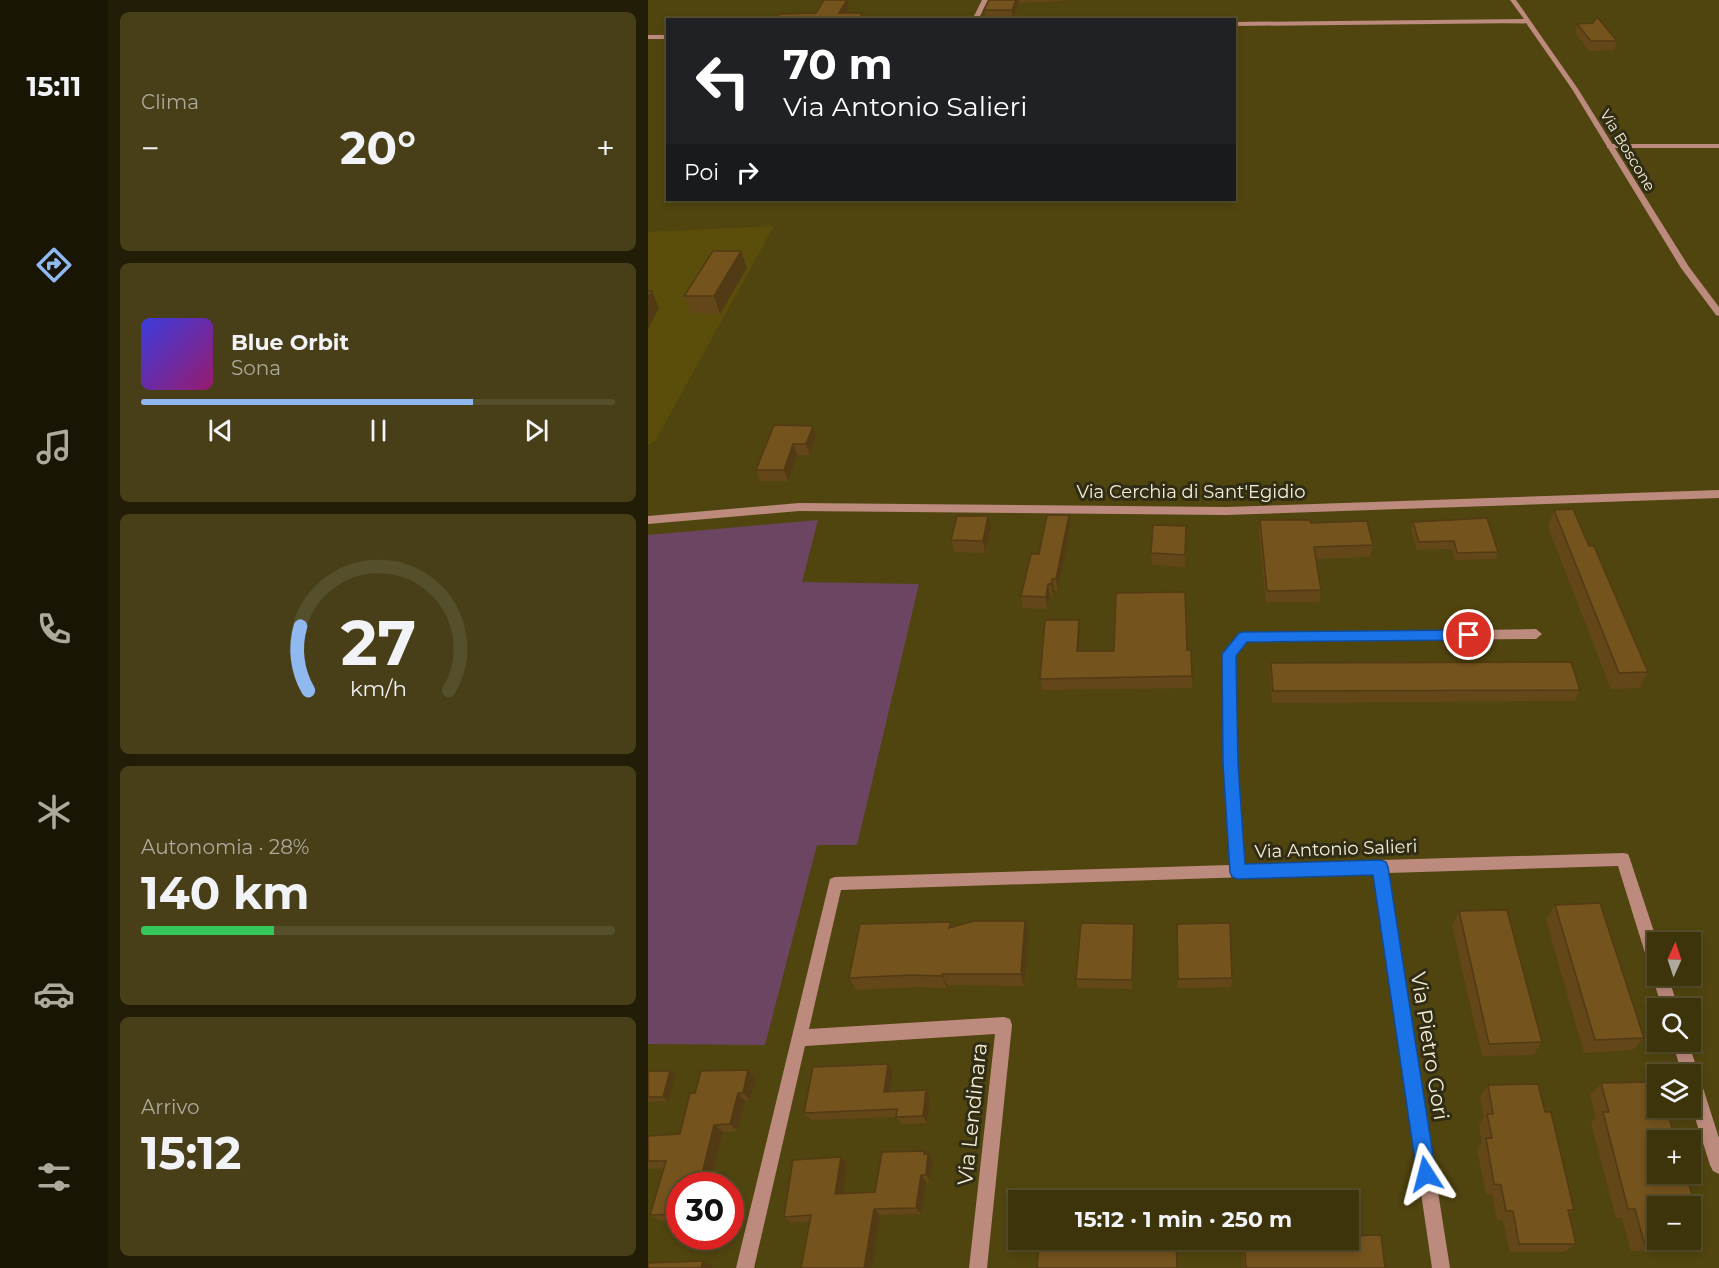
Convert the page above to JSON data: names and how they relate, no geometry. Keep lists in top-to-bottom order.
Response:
{
  "streets": {
    "street": [
      "Via Boscone",
      "Via Cerchia di Sant'Egidio",
      "Via Antonio Salieri",
      "Via Pietro Gori",
      "Via Lendinara"
    ]
  },
  "crossings": [
    ["Via Antonio Salieri", "Via Pietro Gori"],
    ["Via Antonio Salieri", "Via Lendinara"]
  ],
  "north": "top",
  "page": {
    "tabs": "15:11",
    "tile": [
      "Clima",
      ["Autonomia · 28%", "140 km"],
      ["Arrivo", "15:12"]
    ],
    "turn": ["70 m", "Via Antonio Salieri"],
    "heat": ["−", "20°", "+"],
    "then": "Poi",
    "song": ["Blue Orbit", "Sona"],
    "map_buttons": ["+", "−"],
    "limit": "30",
    "trip": "15:12 · 1 min · 250 m",
    "gauge": ["27", "km/h"]
  }
}
